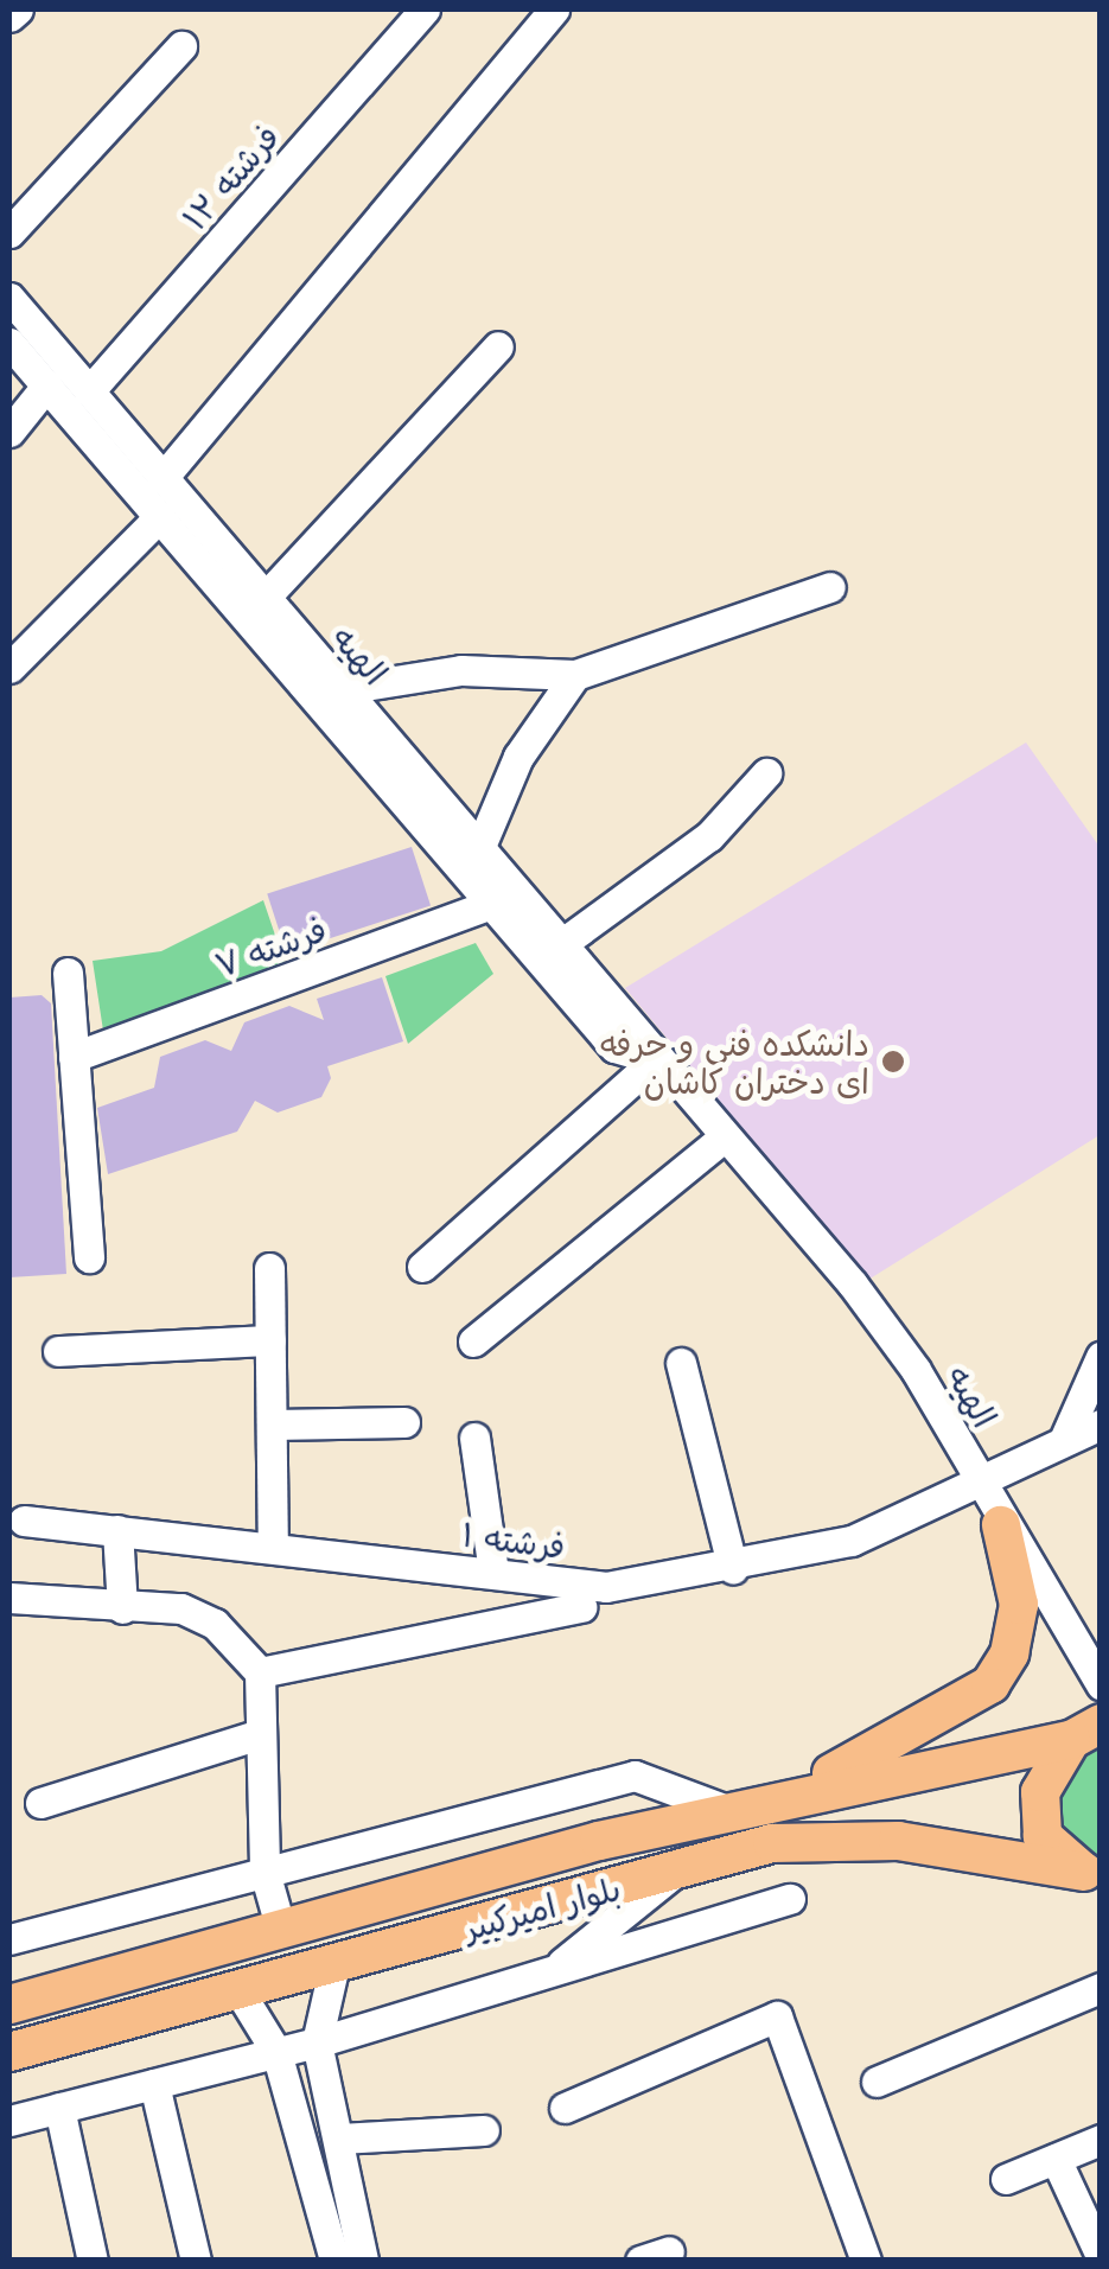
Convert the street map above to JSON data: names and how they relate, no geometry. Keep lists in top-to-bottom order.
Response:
{
  "streets": {
    "main road": ["بلوار امیرکبیر"],
    "street": [
      "فرشته ۱۲",
      "الهیه",
      "فرشته ۷",
      "فرشته ۱"
    ]
  },
  "crossings": [
    ["فرشته ۱۲", "الهیه"],
    ["الهیه", "فرشته ۷"],
    ["الهیه", "فرشته ۱"]
  ],
  "places": ["دانشکده فنی و حرفه ای دختران کاشان"]
}
